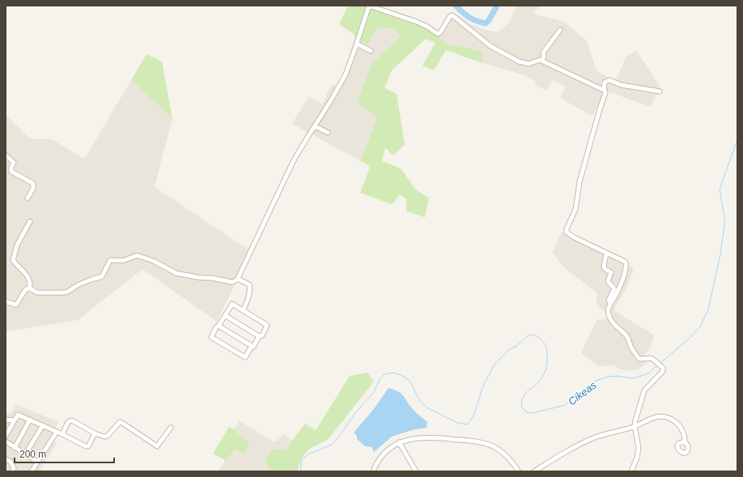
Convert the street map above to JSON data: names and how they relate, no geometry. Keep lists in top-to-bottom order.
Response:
{
  "water": ["Cikeas"],
  "scale_bar": "200 m"
}
